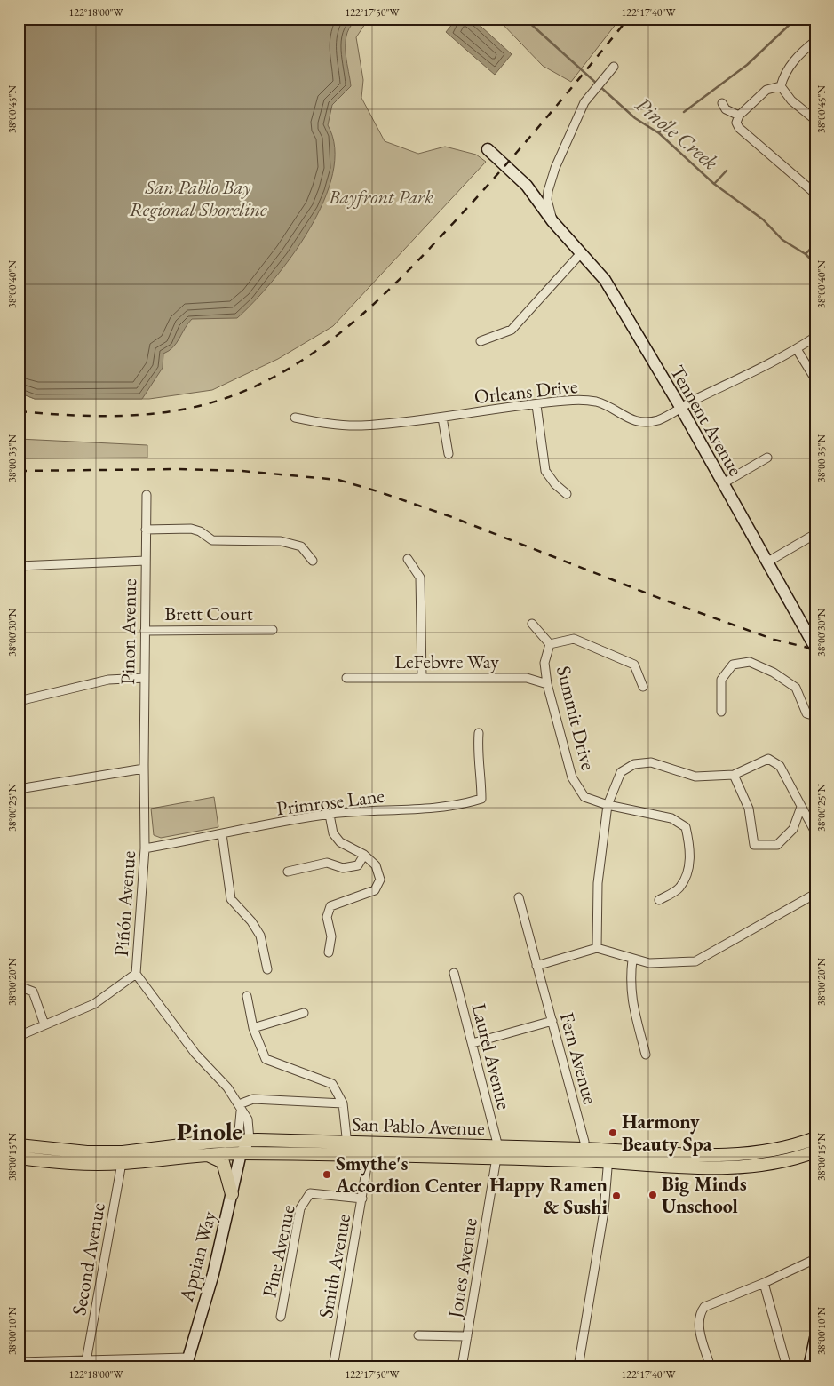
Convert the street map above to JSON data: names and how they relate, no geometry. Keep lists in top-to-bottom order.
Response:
{
  "streets": {
    "main road": ["San Pablo Avenue"],
    "street": [
      "Orleans Drive",
      "Tennent Avenue",
      "Brett Court",
      "Pinon Avenue",
      "LeFebvre Way",
      "Summit Drive",
      "Primrose Lane",
      "Piñón Avenue",
      "Laurel Avenue",
      "Fern Avenue",
      "Pine Avenue",
      "Appian Way",
      "Second Avenue",
      "Smith Avenue",
      "Jones Avenue"
    ]
  },
  "crossings": [
    ["Orleans Drive", "Tennent Avenue"],
    ["Brett Court", "Pinon Avenue"],
    ["Pinon Avenue", "Piñón Avenue"],
    ["LeFebvre Way", "Summit Drive"],
    ["Primrose Lane", "Piñón Avenue"],
    ["Piñón Avenue", "San Pablo Avenue"],
    ["Piñón Avenue", "Appian Way"],
    ["Laurel Avenue", "San Pablo Avenue"],
    ["Laurel Avenue", "Jones Avenue"],
    ["Fern Avenue", "San Pablo Avenue"],
    ["San Pablo Avenue", "Appian Way"],
    ["San Pablo Avenue", "Second Avenue"],
    ["San Pablo Avenue", "Smith Avenue"],
    ["San Pablo Avenue", "Jones Avenue"],
    ["Pine Avenue", "Smith Avenue"]
  ],
  "districts": ["Pinole"],
  "water": ["Pinole Creek"],
  "parks": ["San Pablo Bay Regional Shoreline", "Bayfront Park"],
  "places": [
    "Harmony Beauty Spa",
    "Smythe's Accordion Center",
    "Big Minds Unschool",
    "Happy Ramen & Sushi"
  ],
  "coordinates": [
    "122°18'00\"W",
    "122°17'50\"W",
    "122°17'40\"W",
    "38°00'45\"N",
    "38°00'40\"N",
    "38°00'35\"N",
    "38°00'30\"N",
    "38°00'25\"N",
    "38°00'20\"N",
    "38°00'15\"N",
    "38°00'10\"N"
  ]
}
